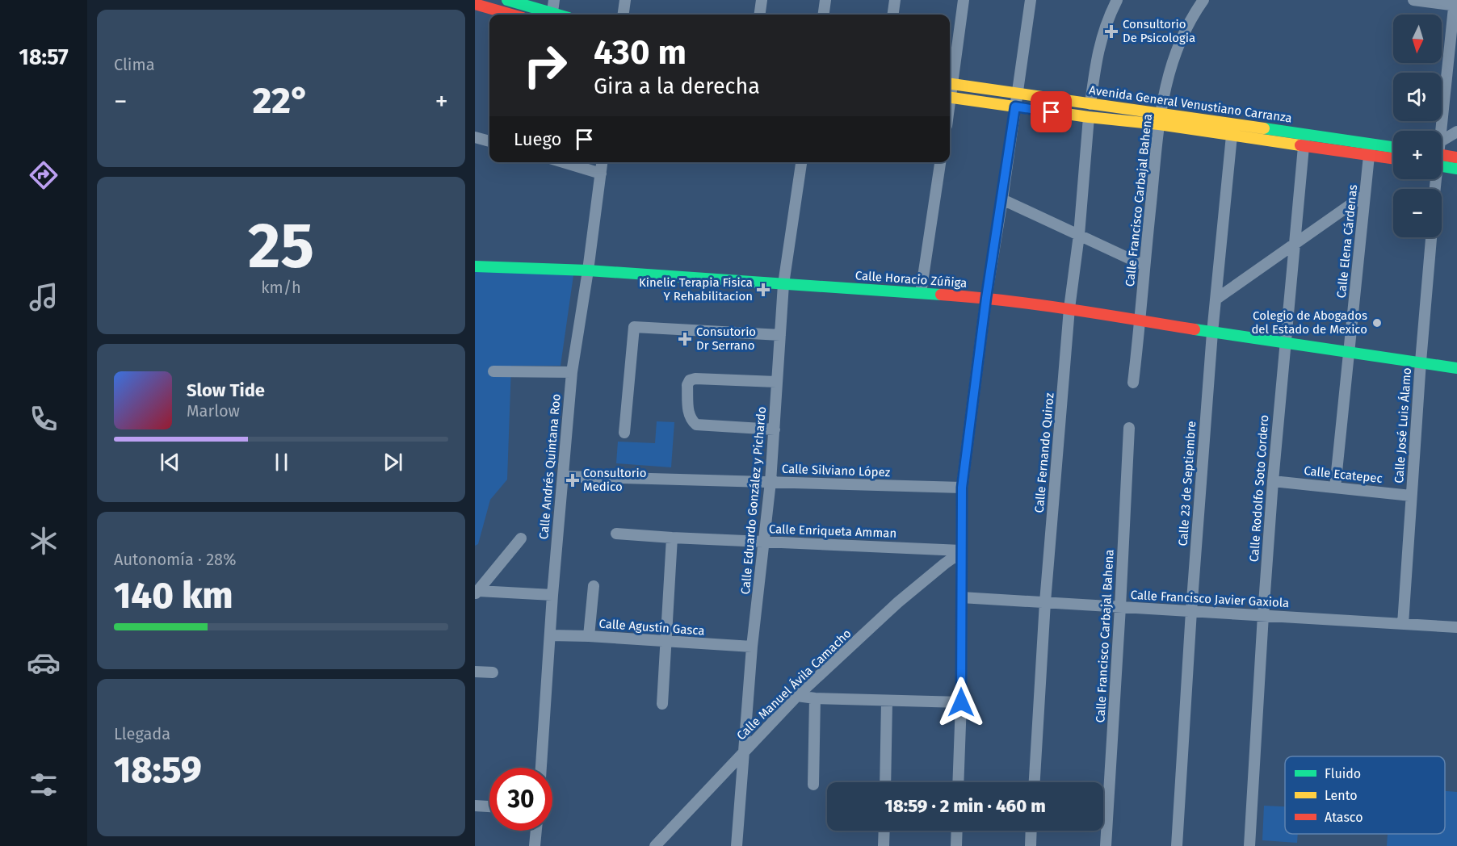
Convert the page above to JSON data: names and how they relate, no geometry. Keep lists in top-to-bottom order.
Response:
{
  "streets": {
    "main road": ["Avenida General Venustiano Carranza", "Calle Horacio Zúñiga"],
    "street": [
      "Calle Francisco Carbajal Bahena",
      "Calle Elena Cárdenas",
      "Calle José Luis Álamo",
      "Calle Fernando Quiroz",
      "Calle Andrés Quintana Roo",
      "Calle Silviano López",
      "Calle Ecatepec",
      "Calle 23 de Septiembre",
      "Calle Rodolfo Soto Cordero",
      "Calle Eduardo González y Pichardo",
      "Calle Enriqueta Amman",
      "Calle Francisco Javier Gaxiola",
      "Calle Agustín Gasca",
      "Calle Manuel Ávila Camacho"
    ]
  },
  "crossings": [
    ["Avenida General Venustiano Carranza", "Calle Francisco Carbajal Bahena"],
    ["Avenida General Venustiano Carranza", "Calle Elena Cárdenas"],
    ["Avenida General Venustiano Carranza", "Calle Fernando Quiroz"],
    ["Avenida General Venustiano Carranza", "Calle 23 de Septiembre"],
    ["Avenida General Venustiano Carranza", "Calle Rodolfo Soto Cordero"],
    ["Calle Francisco Carbajal Bahena", "Calle Horacio Zúñiga"],
    ["Calle Francisco Carbajal Bahena", "Calle Francisco Javier Gaxiola"],
    ["Calle Elena Cárdenas", "Calle Horacio Zúñiga"],
    ["Calle Elena Cárdenas", "Calle Ecatepec"],
    ["Calle Horacio Zúñiga", "Calle José Luis Álamo"],
    ["Calle Horacio Zúñiga", "Calle Fernando Quiroz"],
    ["Calle Horacio Zúñiga", "Calle Andrés Quintana Roo"],
    ["Calle Horacio Zúñiga", "Calle 23 de Septiembre"],
    ["Calle Horacio Zúñiga", "Calle Rodolfo Soto Cordero"],
    ["Calle Horacio Zúñiga", "Calle Eduardo González y Pichardo"],
    ["Calle José Luis Álamo", "Calle Ecatepec"],
    ["Calle José Luis Álamo", "Calle Francisco Javier Gaxiola"],
    ["Calle Fernando Quiroz", "Calle Francisco Javier Gaxiola"],
    ["Calle Andrés Quintana Roo", "Calle Silviano López"],
    ["Calle Andrés Quintana Roo", "Calle Agustín Gasca"],
    ["Calle Silviano López", "Calle Eduardo González y Pichardo"],
    ["Calle Ecatepec", "Calle Rodolfo Soto Cordero"],
    ["Calle 23 de Septiembre", "Calle Francisco Javier Gaxiola"],
    ["Calle Rodolfo Soto Cordero", "Calle Francisco Javier Gaxiola"],
    ["Calle Eduardo González y Pichardo", "Calle Enriqueta Amman"],
    ["Calle Eduardo González y Pichardo", "Calle Agustín Gasca"],
    ["Calle Eduardo González y Pichardo", "Calle Manuel Ávila Camacho"],
    ["Calle Enriqueta Amman", "Calle Manuel Ávila Camacho"]
  ],
  "places": {
    "health": [
      "Consultorio De Psicologia",
      "Kinelic Terapia Fisica Y Rehabilitacion",
      "Consutorio Dr Serrano",
      "Consultorio Medico"
    ],
    "other": ["Colegio de Abogados del Estado de Mexico"]
  },
  "legend": ["Fluido", "Lento", "Atasco"],
  "north": "bottom",
  "page": {
    "tabs": "18:57",
    "tile": [
      "Clima",
      ["25", "km/h"],
      ["Autonomía · 28%", "140 km"],
      ["Llegada", "18:59"]
    ],
    "map_buttons": ["+", "−"],
    "turn": ["430 m", "Gira a la derecha"],
    "heat": ["−", "22°", "+"],
    "then": "Luego",
    "song": ["Slow Tide", "Marlow"],
    "limit": "30",
    "trip": "18:59 · 2 min · 460 m"
  }
}
